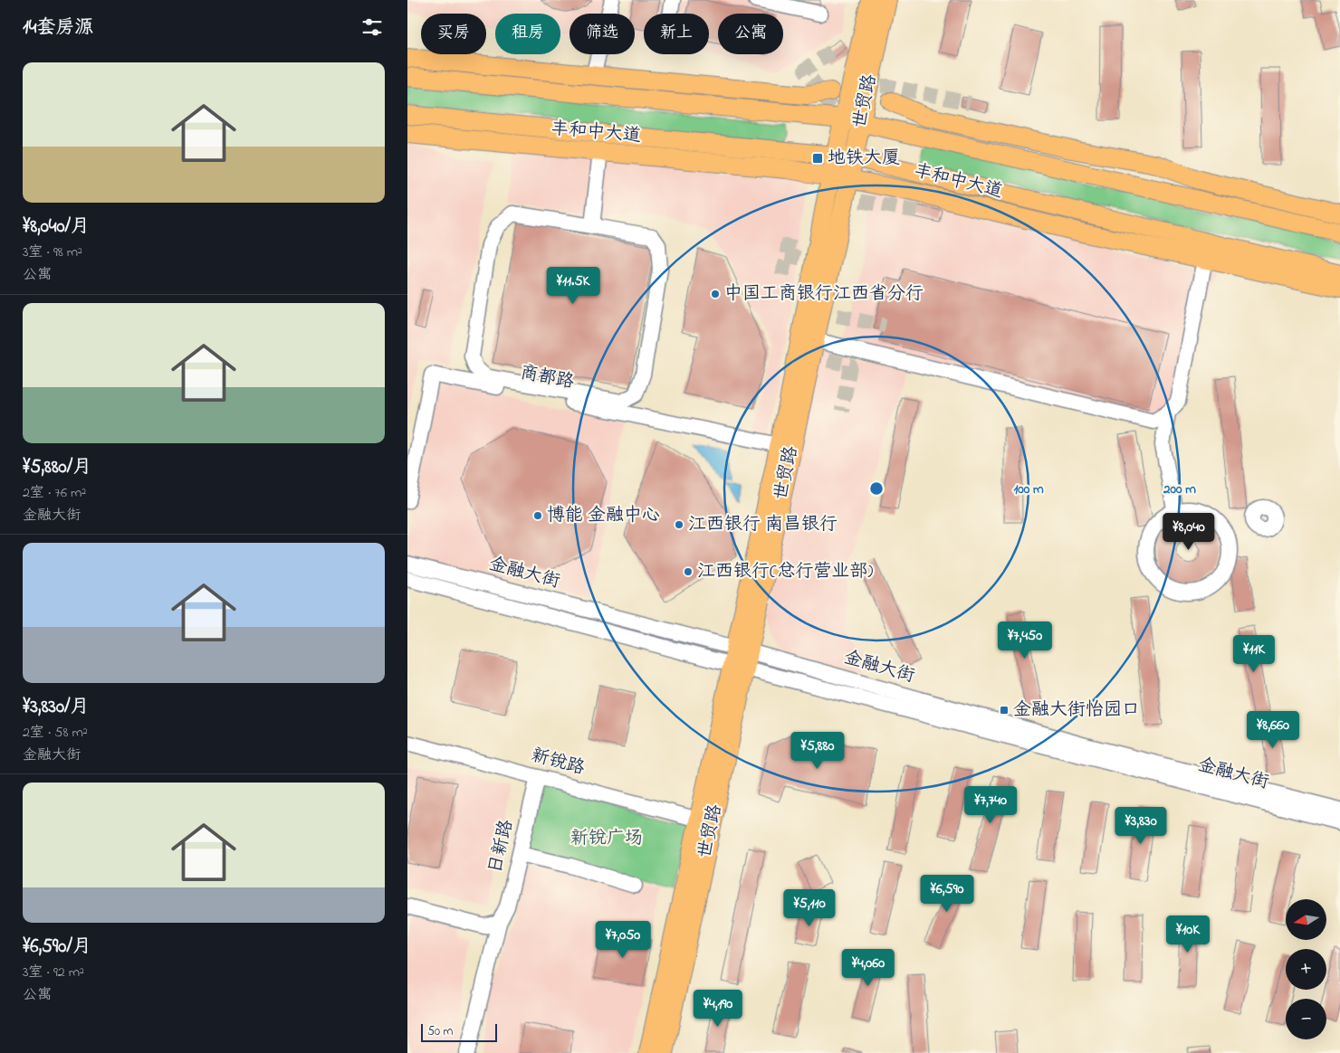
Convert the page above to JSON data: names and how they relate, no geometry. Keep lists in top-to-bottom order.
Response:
{
  "streets": {
    "main road": ["世贸路", "丰和中大道"],
    "street": [
      "商都路",
      "金融大街",
      "新锐路",
      "日新路"
    ]
  },
  "crossings": [
    ["世贸路", "丰和中大道"],
    ["世贸路", "商都路"],
    ["世贸路", "金融大街"],
    ["世贸路", "新锐路"],
    ["新锐路", "日新路"]
  ],
  "parks": ["新锐广场"],
  "places": {
    "transit": ["地铁大厦", "金融大街怡园口"],
    "other": [
      "中国工商银行江西省分行",
      "博能 金融中心",
      "江西银行 南昌银行",
      "江西银行(总行营业部)"
    ]
  },
  "scale_bar": "50 m",
  "north": "left",
  "page": {
    "heading": "14套房源",
    "chip": [
      "买房",
      "租房",
      "筛选",
      "新上",
      "公寓"
    ],
    "list": [
      {
        "name": "¥8,040/月",
        "note": "3室 · 98 m² · 公寓"
      },
      {
        "name": "¥5,880/月",
        "note": "2室 · 76 m² · 金融大街"
      },
      {
        "name": "¥3,830/月",
        "note": "2室 · 58 m² · 金融大街"
      },
      {
        "name": "¥6,590/月",
        "note": "3室 · 92 m² · 公寓"
      }
    ],
    "price": [
      "¥11.5K",
      "¥8,040",
      "¥7,450",
      "¥11K",
      "¥8,660",
      "¥5,880",
      "¥7,740",
      "¥3,830",
      "¥6,590",
      "¥5,110",
      "¥10K",
      "¥7,050",
      "¥4,060",
      "¥4,190"
    ],
    "map_buttons": ["+", "−"],
    "scale": "50 m"
  },
  "rings": ["100 m", "200 m"]
}
